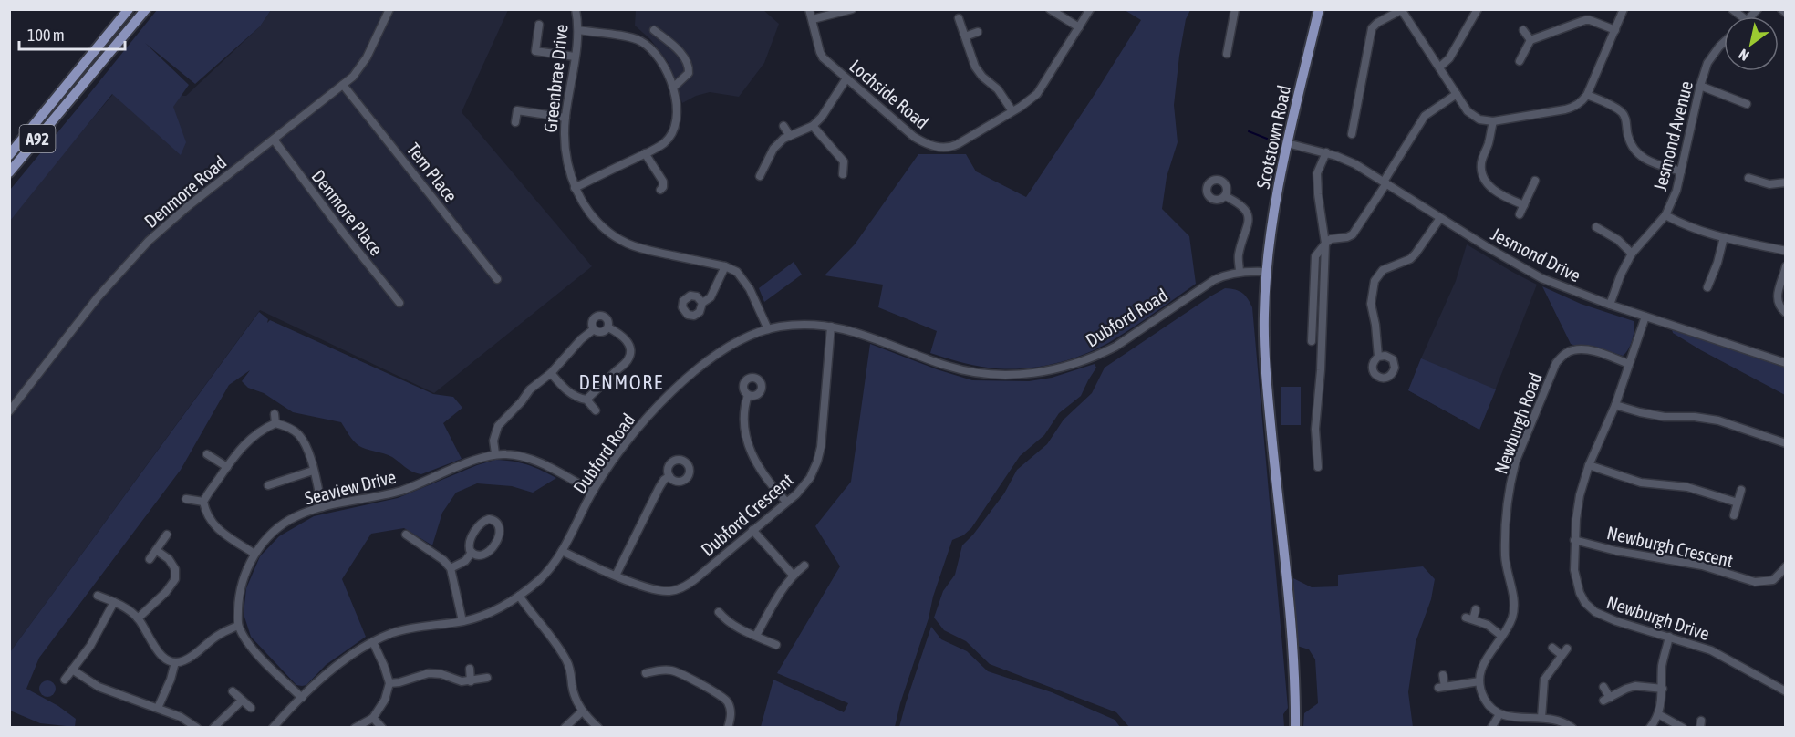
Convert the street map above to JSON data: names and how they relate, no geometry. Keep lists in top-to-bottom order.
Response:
{
  "streets": {
    "main road": ["Scotstown Road", "A92"],
    "street": [
      "Greenbrae Drive",
      "Lochside Road",
      "Jesmond Avenue",
      "Tern Place",
      "Denmore Road",
      "Denmore Place",
      "Jesmond Drive",
      "Dubford Road",
      "Newburgh Road",
      "Seaview Drive",
      "Dubford Crescent",
      "Newburgh Crescent",
      "Newburgh Drive"
    ]
  },
  "crossings": [
    ["Greenbrae Drive", "Dubford Road"],
    ["Jesmond Avenue", "Jesmond Drive"],
    ["Scotstown Road", "Jesmond Drive"],
    ["Scotstown Road", "Dubford Road"],
    ["Tern Place", "Denmore Road"],
    ["Denmore Road", "Denmore Place"],
    ["Jesmond Drive", "Newburgh Drive"],
    ["Dubford Road", "Seaview Drive"],
    ["Dubford Road", "Dubford Crescent"],
    ["Newburgh Road", "Newburgh Drive"],
    ["Newburgh Crescent", "Newburgh Drive"]
  ],
  "districts": ["DENMORE"],
  "scale_bar": "100 m",
  "north": "bottom left"
}
